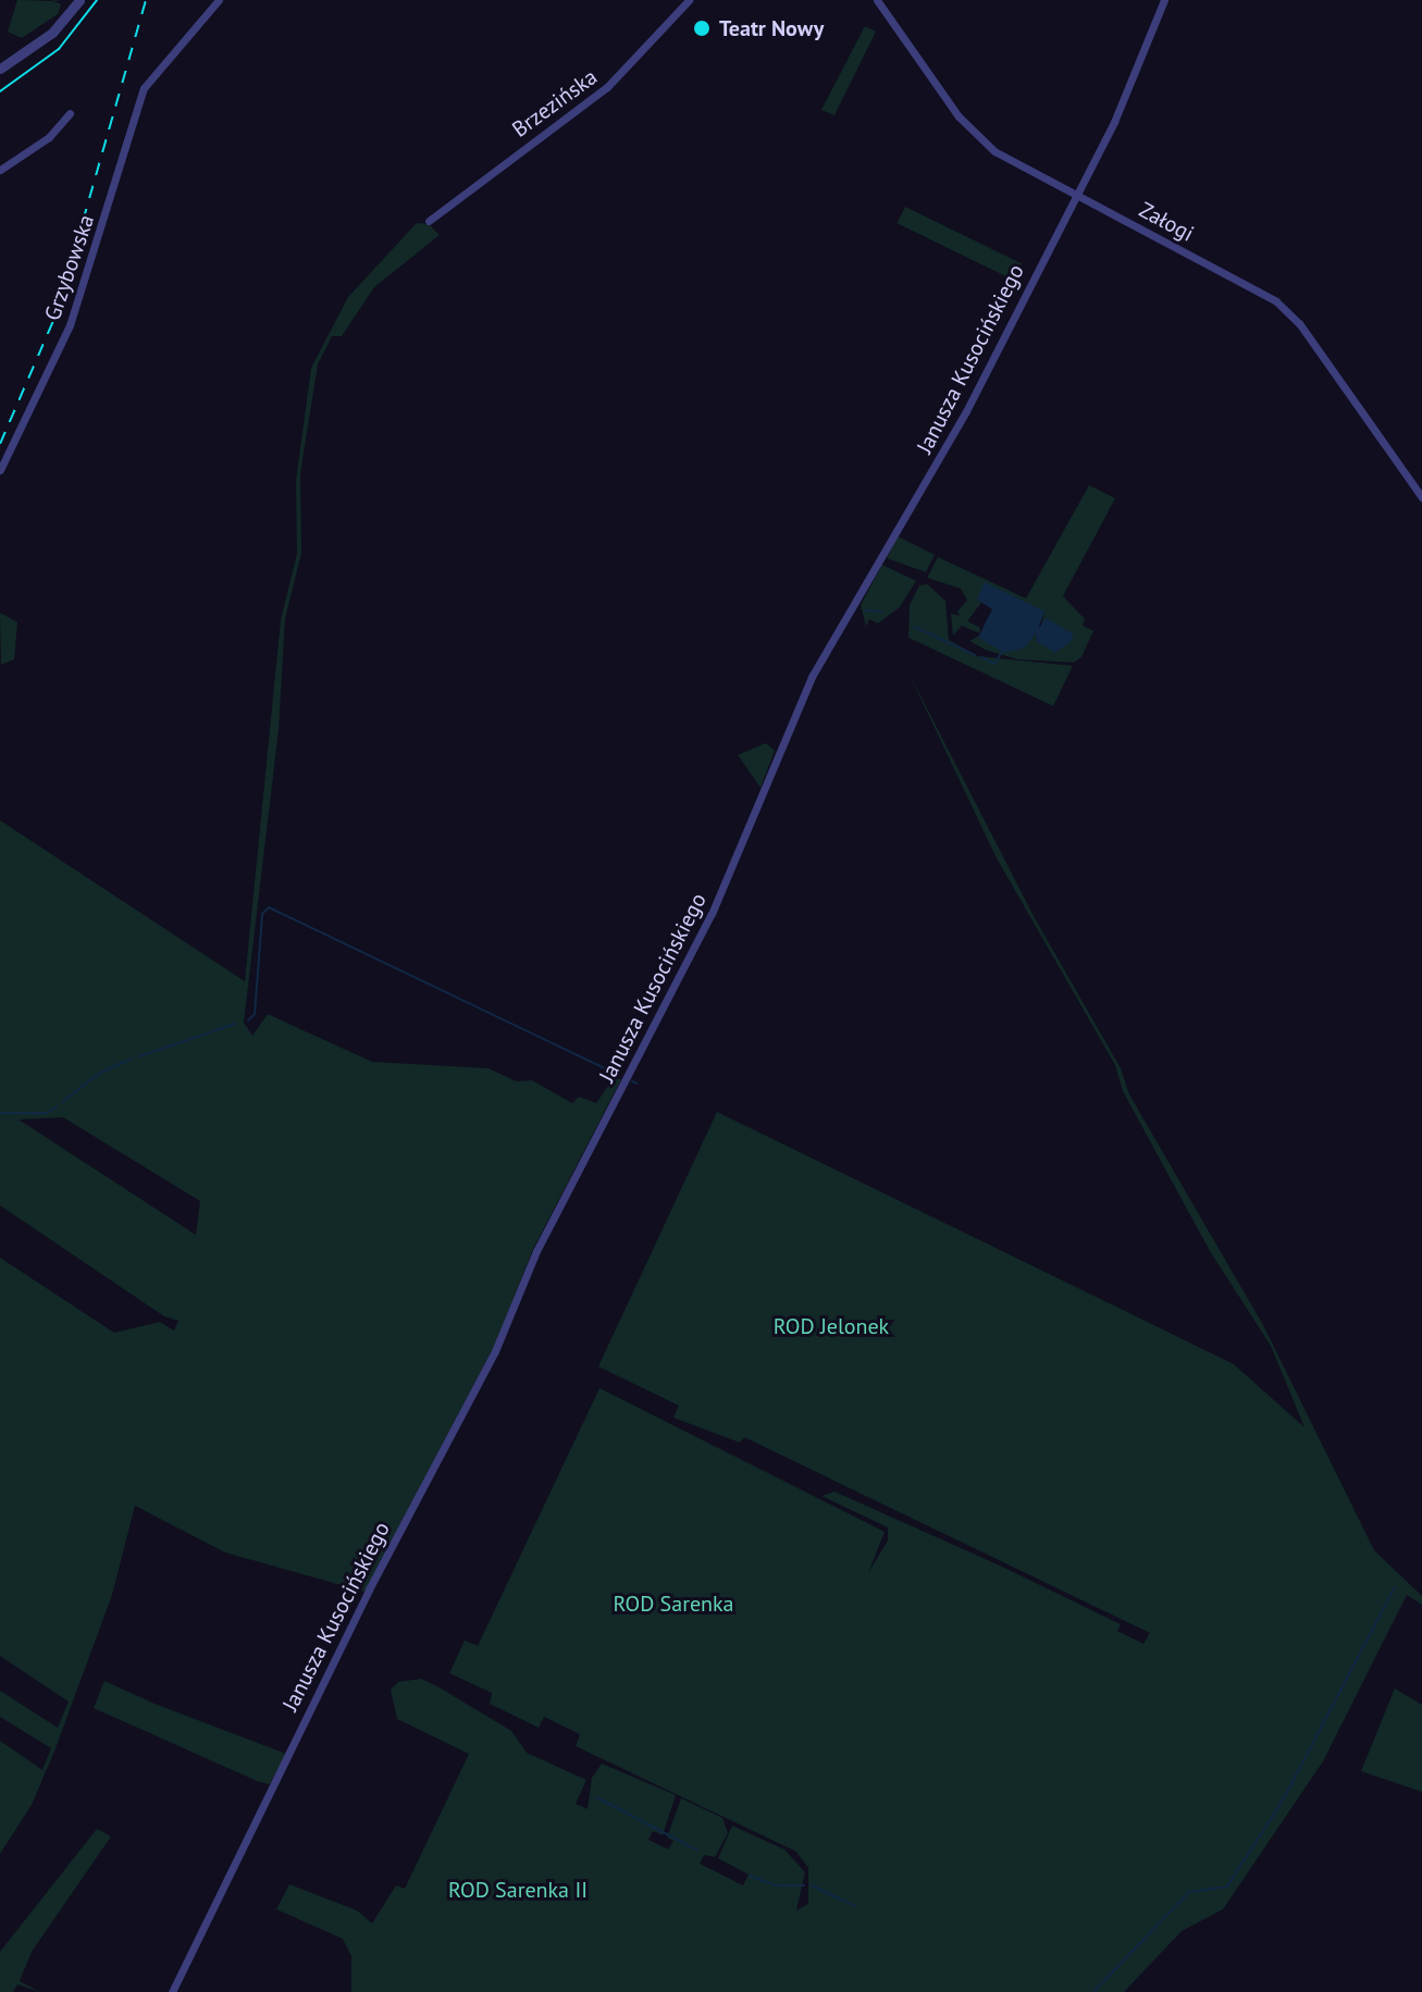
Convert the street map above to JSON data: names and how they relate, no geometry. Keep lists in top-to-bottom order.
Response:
{
  "streets": {
    "street": [
      "Brzezińska",
      "Załogi",
      "Grzybowska",
      "Janusza Kusocińskiego"
    ]
  },
  "crossings": [
    ["Załogi", "Janusza Kusocińskiego"]
  ],
  "parks": ["ROD Jelonek", "ROD Sarenka", "ROD Sarenka II"],
  "places": ["Teatr Nowy"]
}
